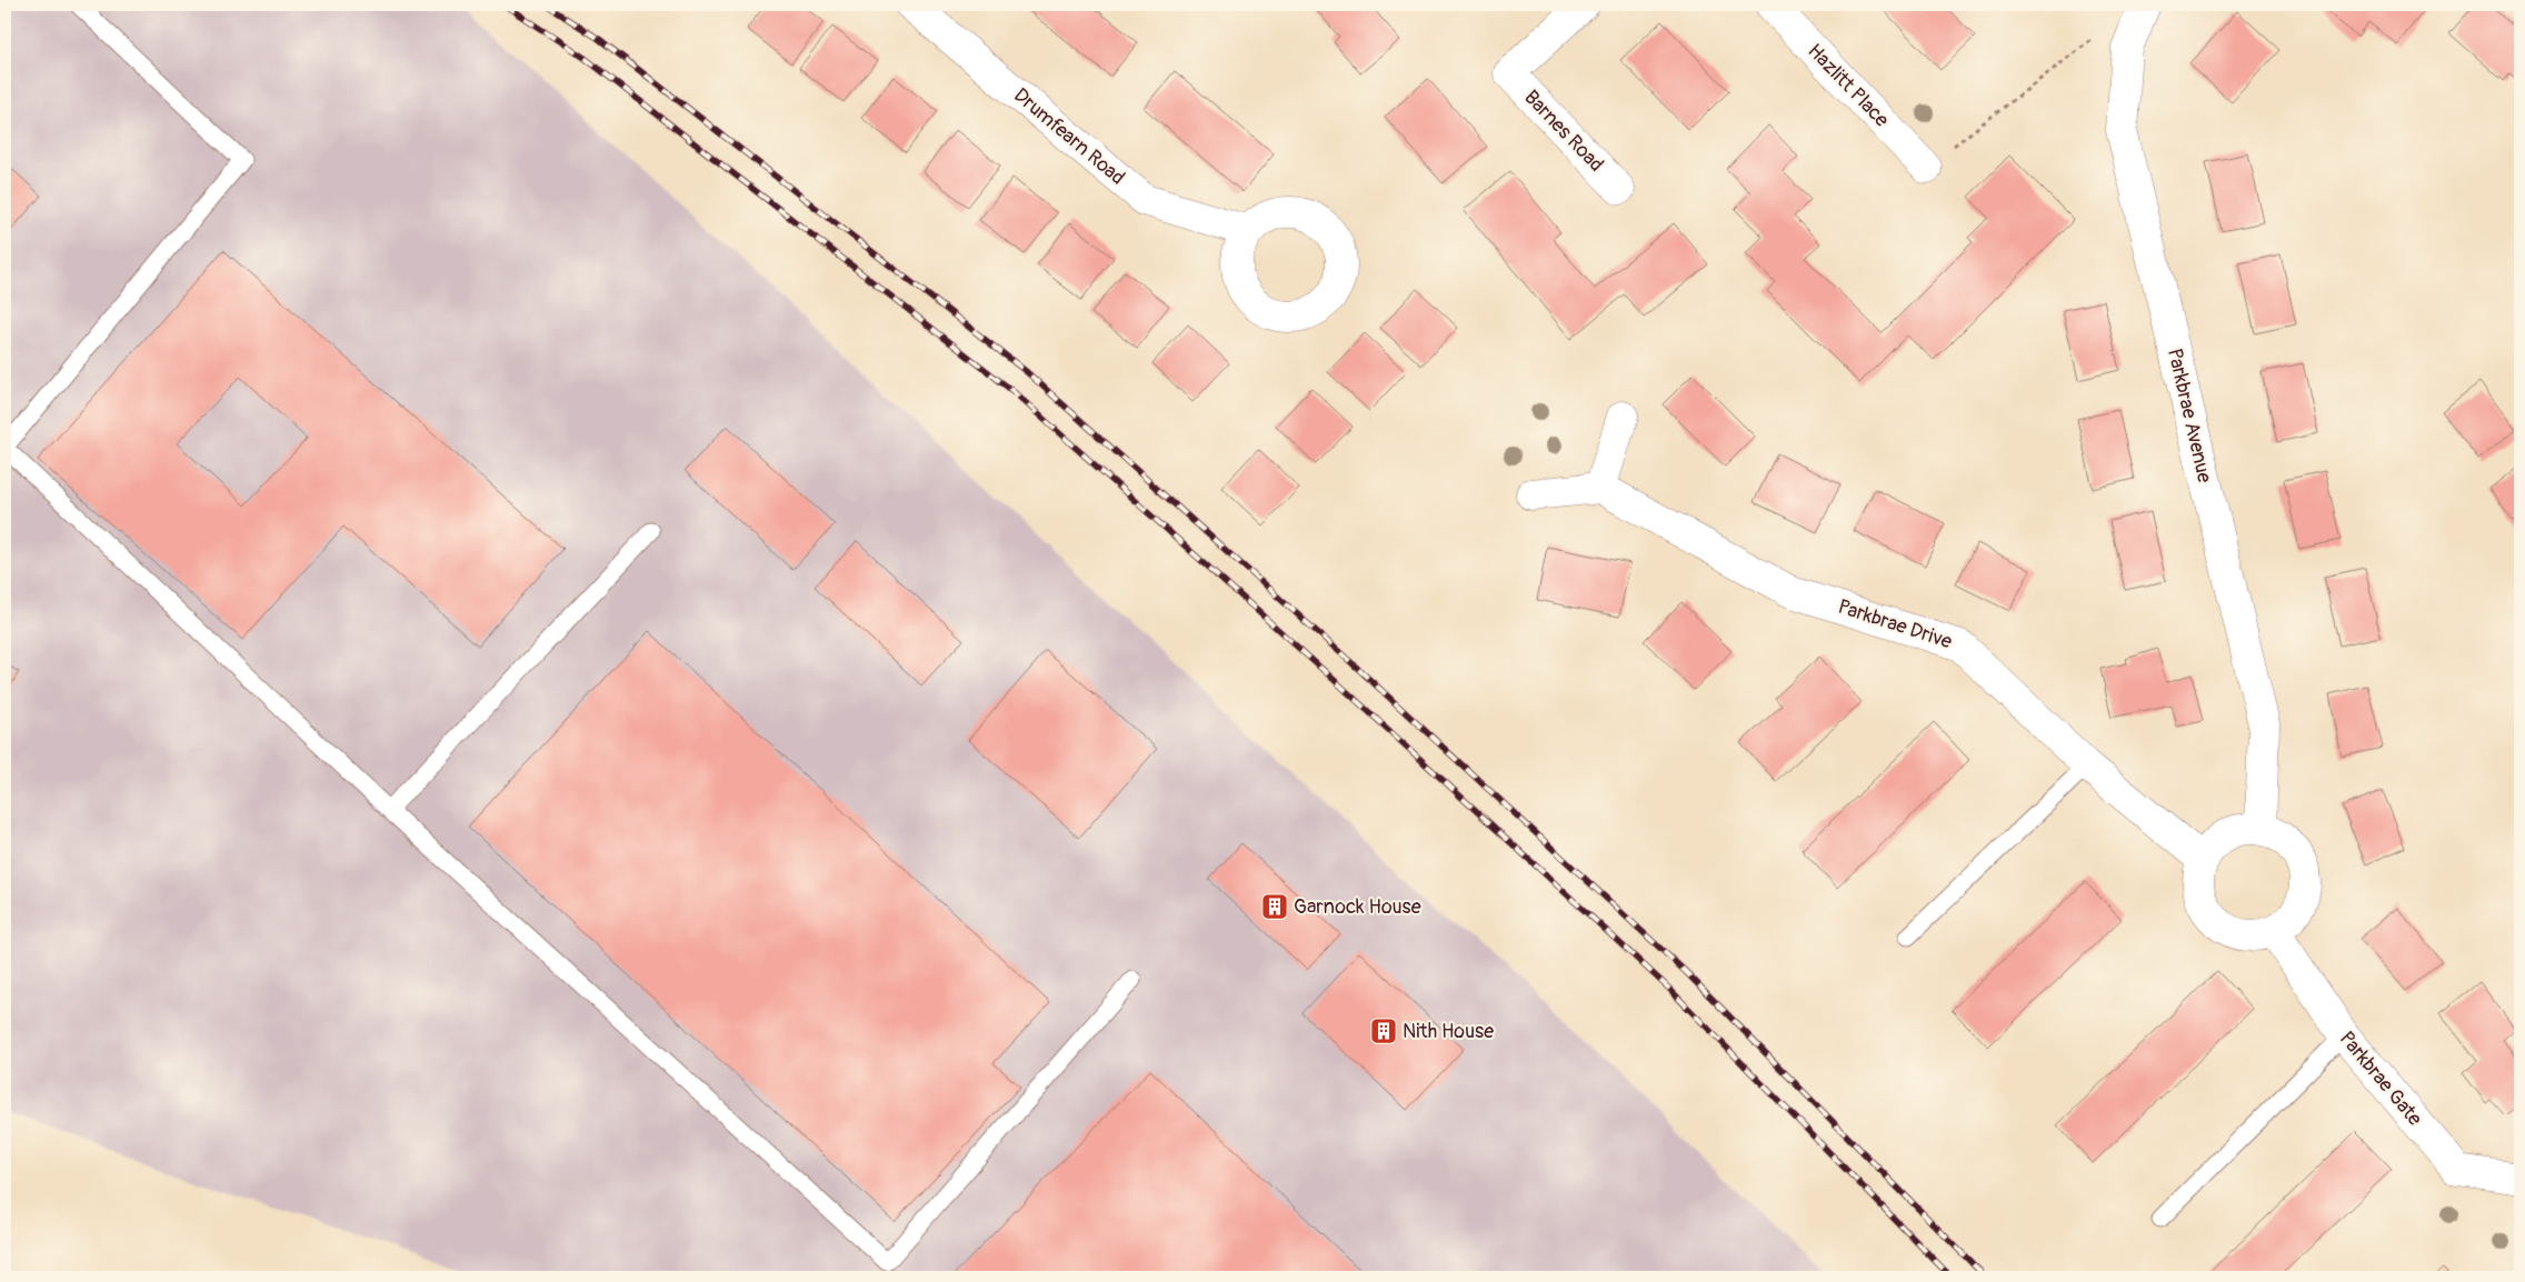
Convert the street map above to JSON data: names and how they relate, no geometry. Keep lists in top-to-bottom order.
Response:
{
  "streets": {
    "street": [
      "Hazlitt Place",
      "Barnes Road",
      "Drumfearn Road",
      "Parkbrae Avenue",
      "Parkbrae Drive",
      "Parkbrae Gate"
    ]
  },
  "crossings": [
    ["Parkbrae Avenue", "Parkbrae Drive"],
    ["Parkbrae Avenue", "Parkbrae Gate"],
    ["Parkbrae Drive", "Parkbrae Gate"]
  ],
  "places": {
    "building": ["Garnock House", "Nith House"]
  }
}
